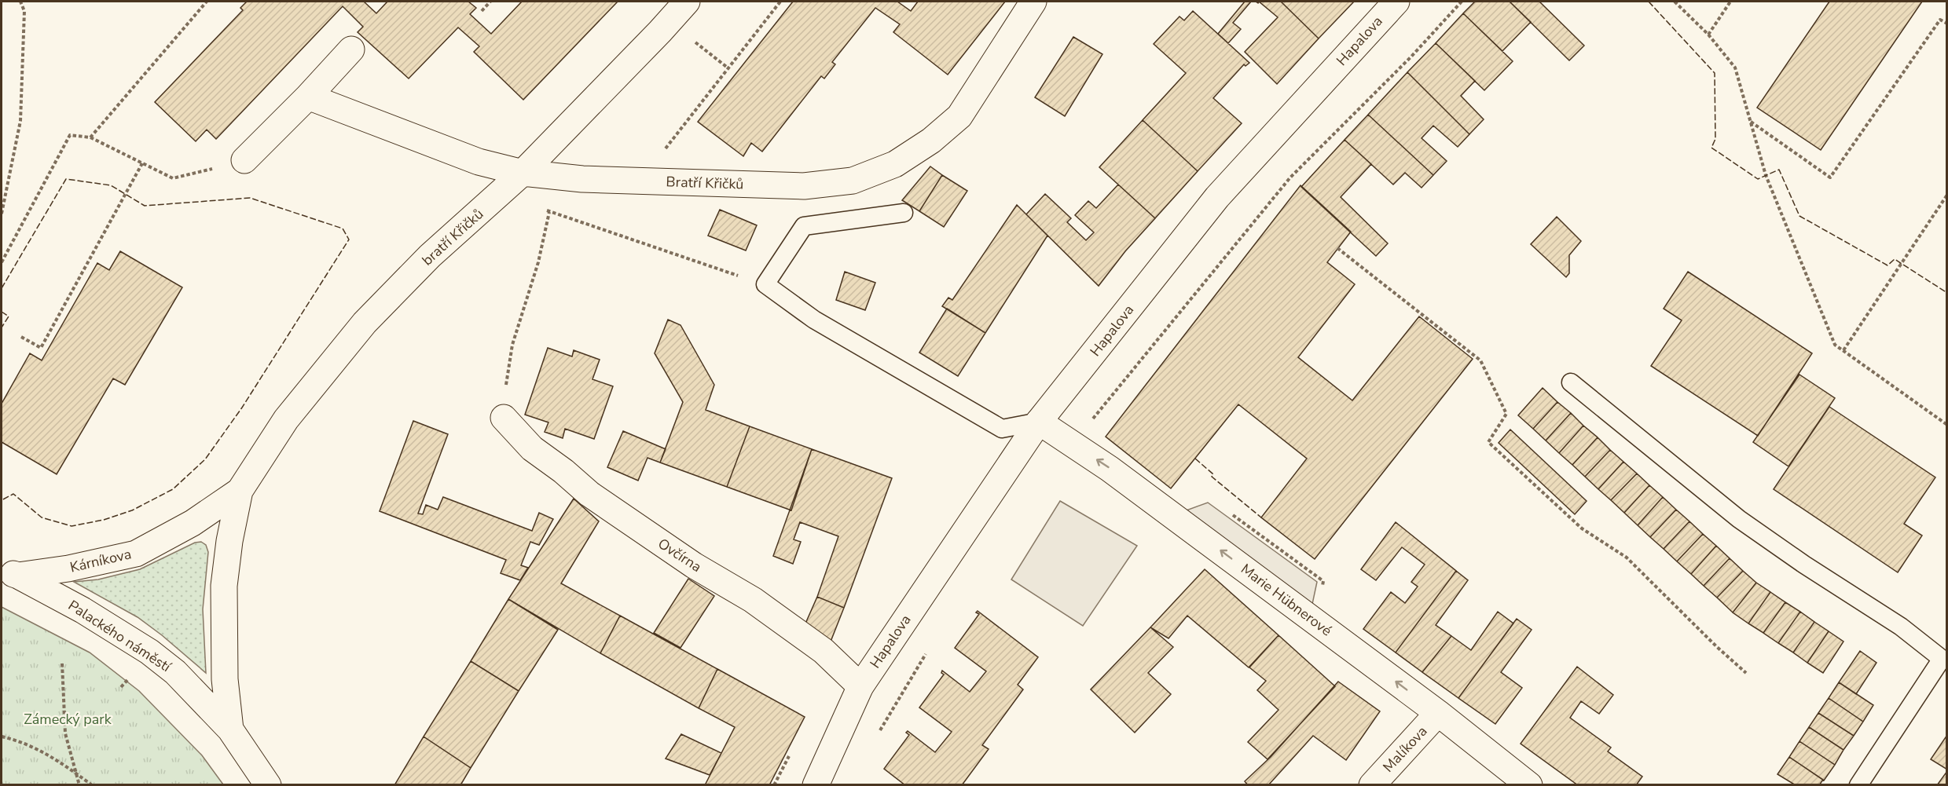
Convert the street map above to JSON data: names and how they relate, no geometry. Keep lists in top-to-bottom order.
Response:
{
  "streets": {
    "street": [
      "Hapalova",
      "Bratří Křičků",
      "bratří Křičků",
      "Ovčírna",
      "Kárníkova",
      "Marie Hübnerové",
      "Palackého náměstí",
      "Malíkova"
    ]
  },
  "crossings": [
    ["Hapalova", "Ovčírna"],
    ["Hapalova", "Marie Hübnerové"],
    ["Bratří Křičků", "bratří Křičků"],
    ["bratří Křičků", "Kárníkova"],
    ["bratří Křičků", "Palackého náměstí"],
    ["Kárníkova", "Palackého náměstí"],
    ["Marie Hübnerové", "Malíkova"]
  ],
  "one_way": ["Marie Hübnerové"],
  "parks": ["Zámecký park"]
}
